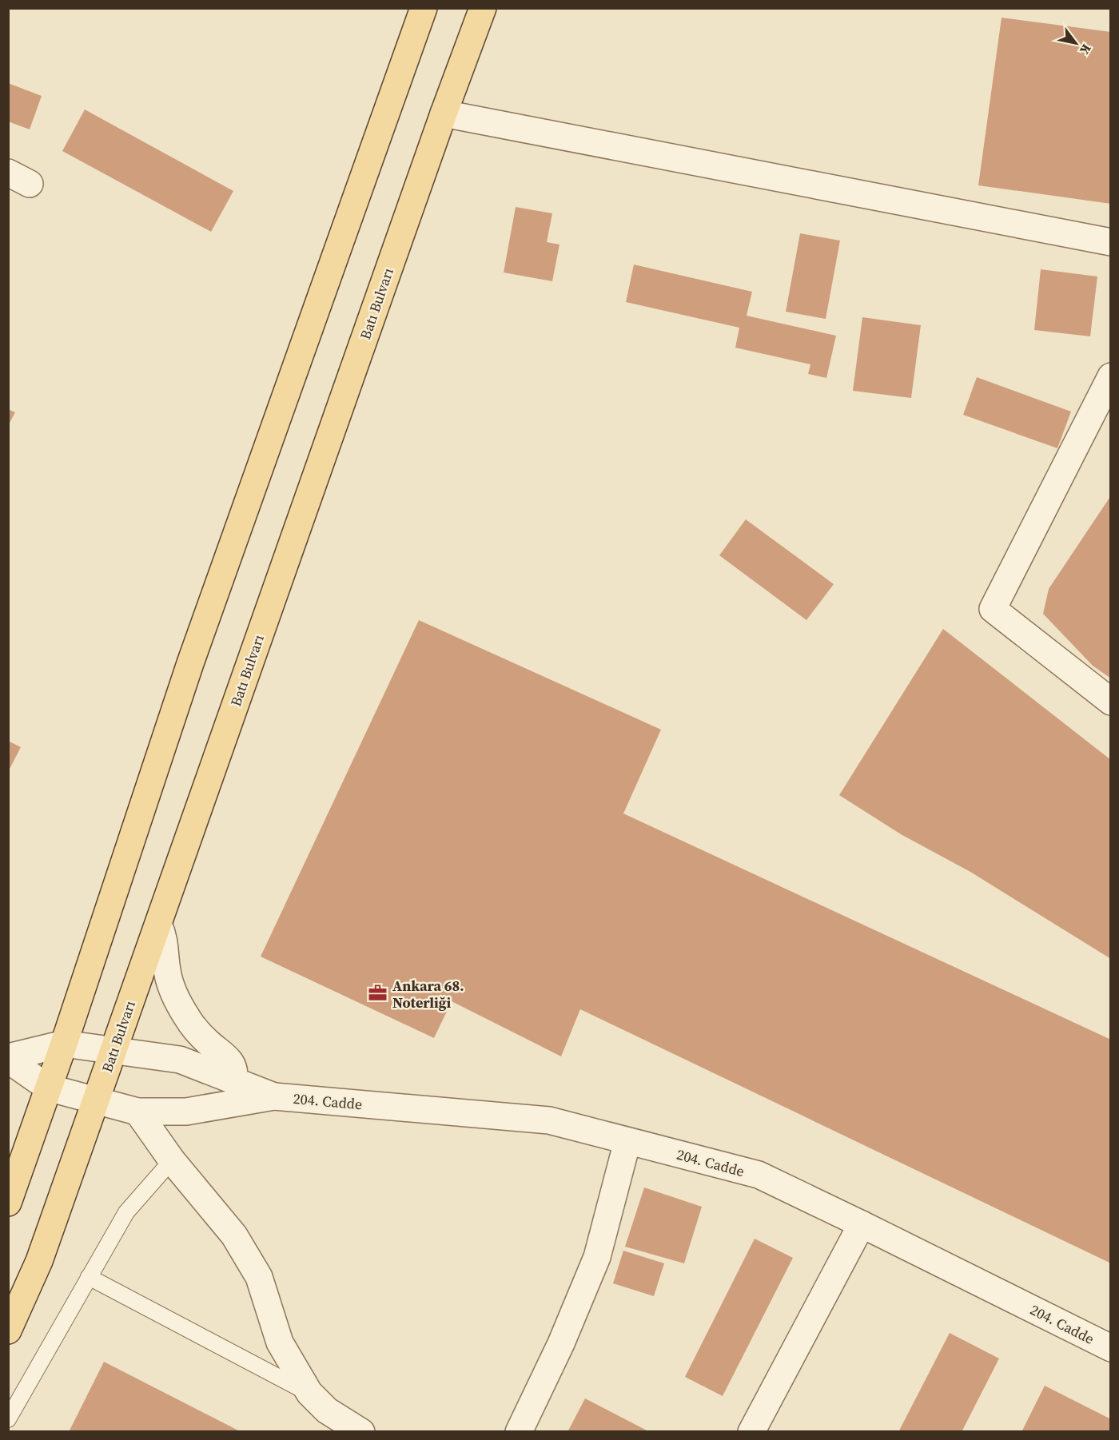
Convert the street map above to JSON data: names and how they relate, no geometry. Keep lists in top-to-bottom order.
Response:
{
  "streets": {
    "main road": ["Batı Bulvarı"],
    "street": ["204. Cadde"]
  },
  "crossings": [
    ["Batı Bulvarı", "204. Cadde"]
  ],
  "places": {
    "office": ["Ankara 68. Noterliği"]
  },
  "north": "bottom right"
}
